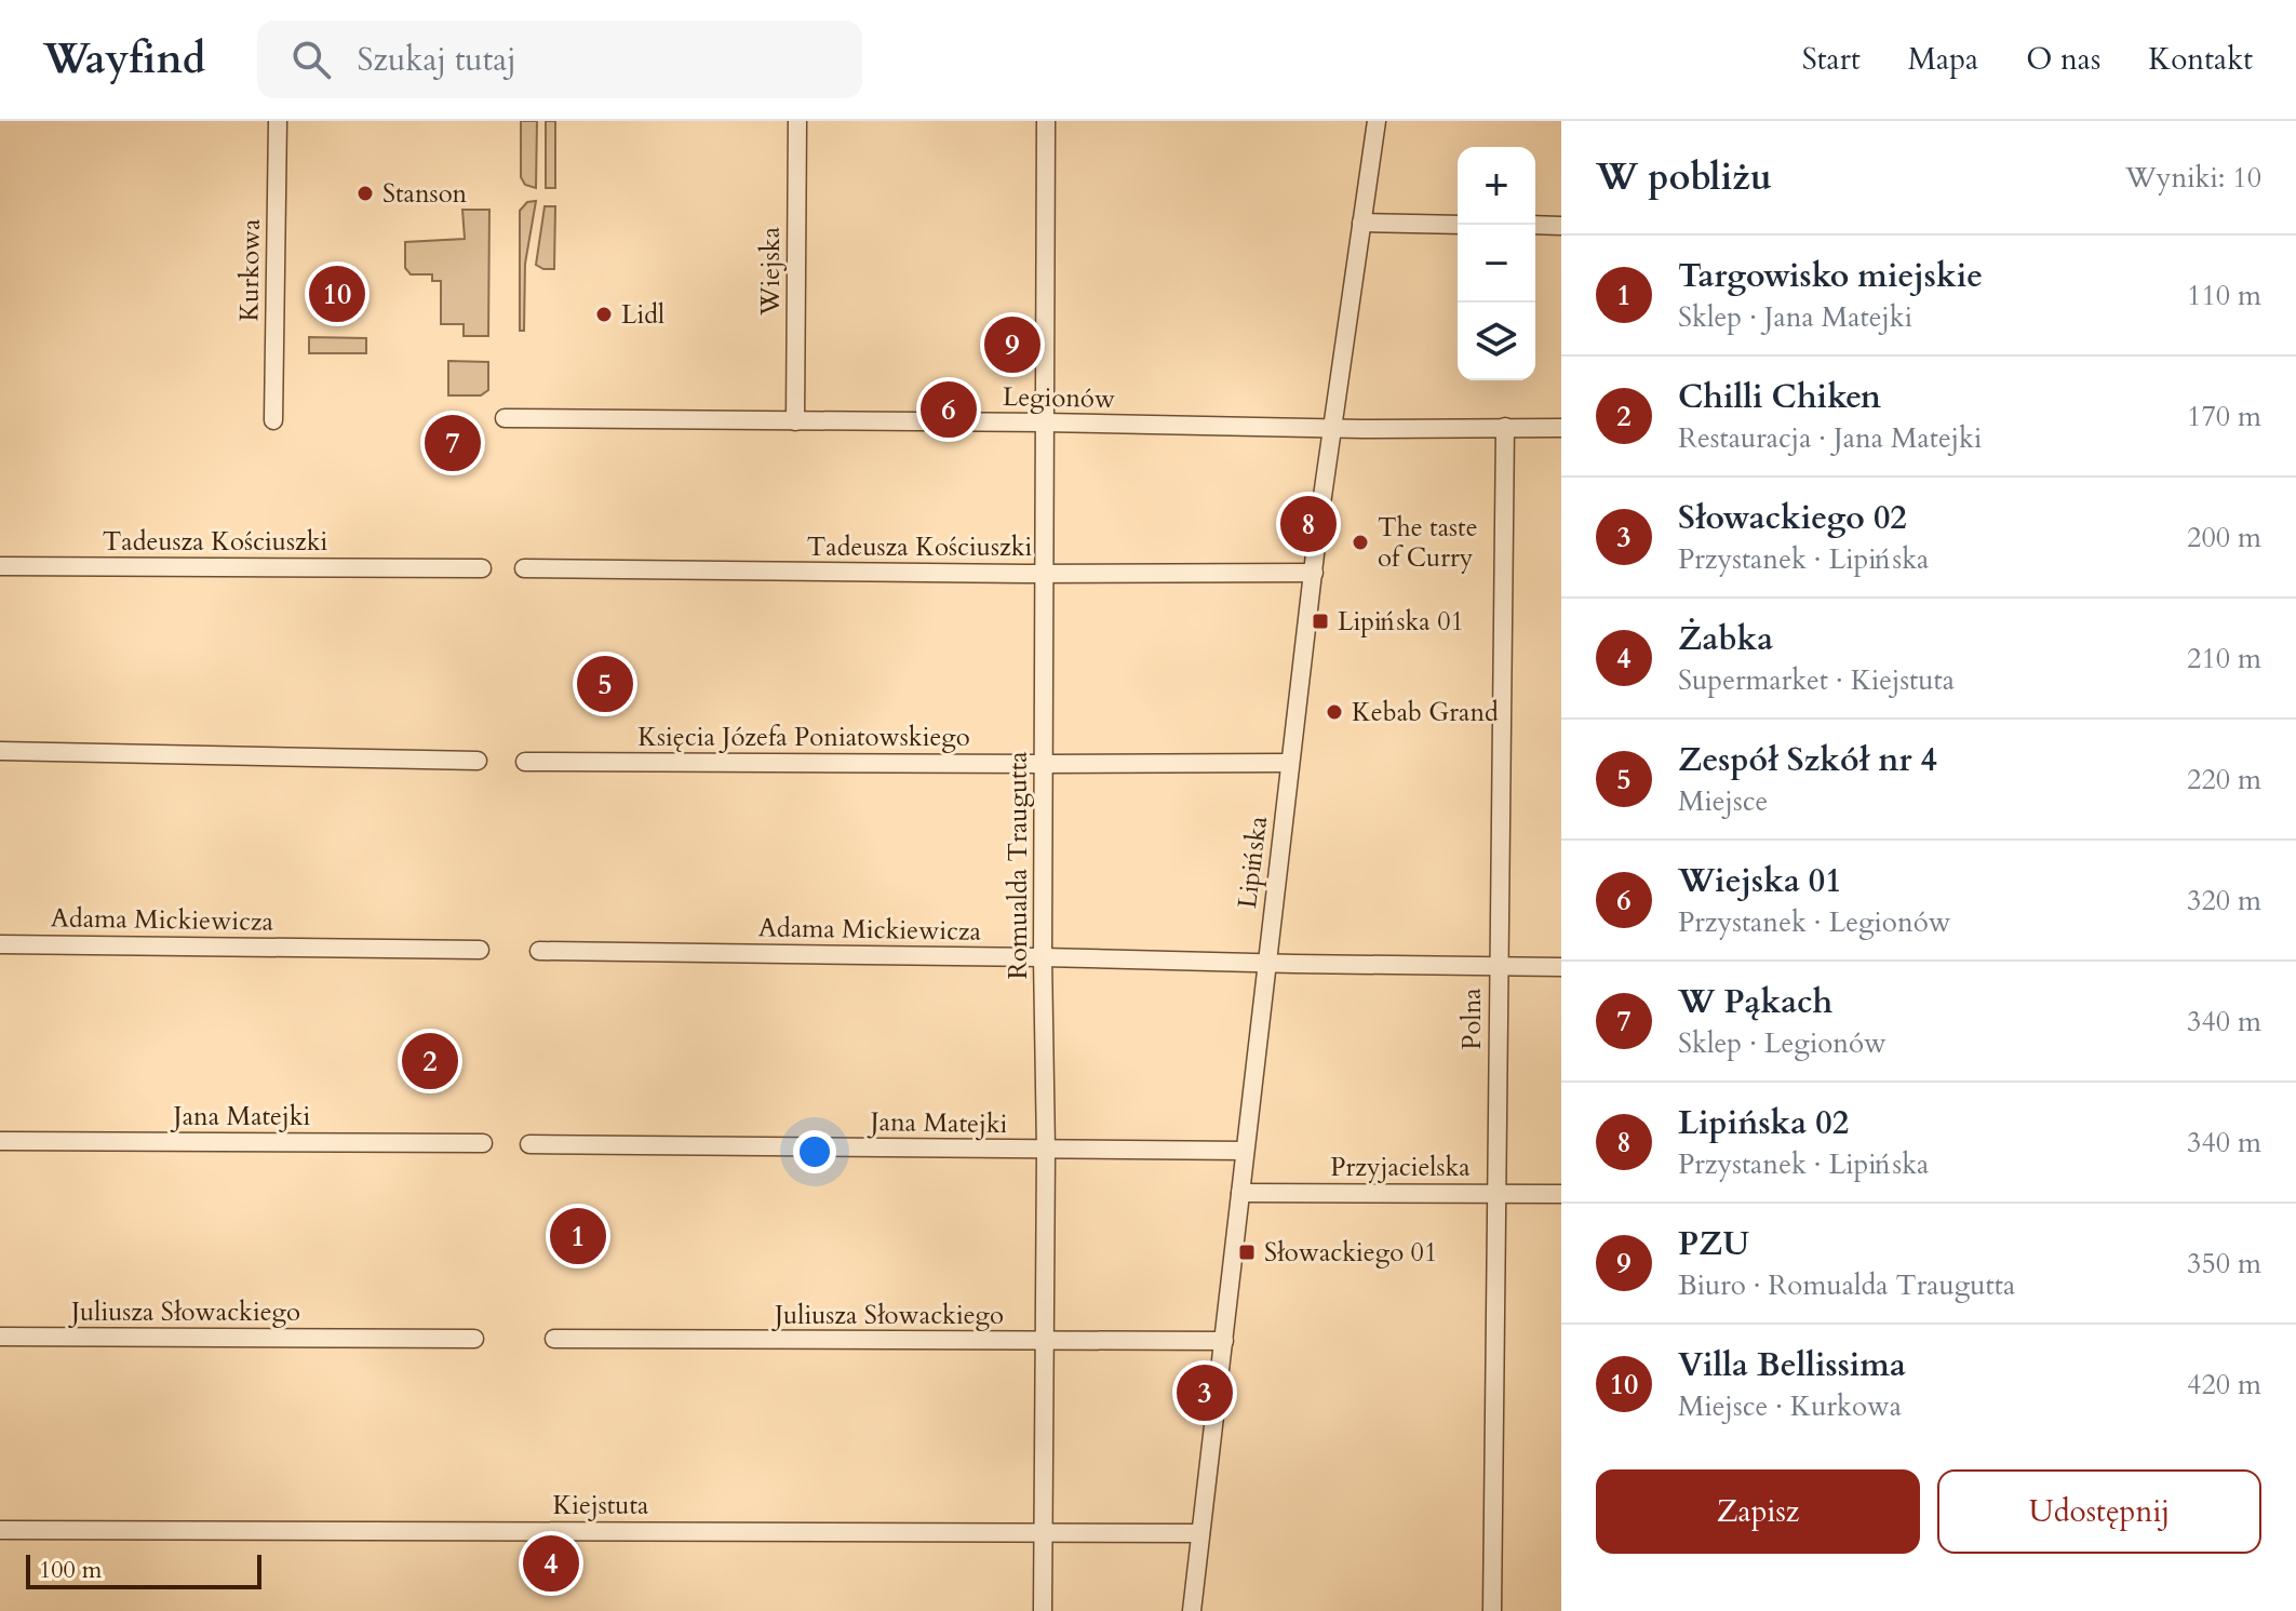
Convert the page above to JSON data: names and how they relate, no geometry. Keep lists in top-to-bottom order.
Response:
{
  "streets": {
    "street": [
      "Kurkowa",
      "Wiejska",
      "Legionów",
      "Tadeusza Kościuszki",
      "Księcia Józefa Poniatowskiego",
      "Lipińska",
      "Romualda Traugutta",
      "Adama Mickiewicza",
      "Polna",
      "Jana Matejki",
      "Przyjacielska",
      "Juliusza Słowackiego",
      "Kiejstuta"
    ]
  },
  "crossings": [
    ["Wiejska", "Legionów"],
    ["Legionów", "Lipińska"],
    ["Legionów", "Romualda Traugutta"],
    ["Legionów", "Polna"],
    ["Tadeusza Kościuszki", "Lipińska"],
    ["Tadeusza Kościuszki", "Romualda Traugutta"],
    ["Księcia Józefa Poniatowskiego", "Lipińska"],
    ["Księcia Józefa Poniatowskiego", "Romualda Traugutta"],
    ["Lipińska", "Adama Mickiewicza"],
    ["Lipińska", "Jana Matejki"],
    ["Lipińska", "Przyjacielska"],
    ["Lipińska", "Juliusza Słowackiego"],
    ["Lipińska", "Kiejstuta"],
    ["Romualda Traugutta", "Adama Mickiewicza"],
    ["Romualda Traugutta", "Jana Matejki"],
    ["Romualda Traugutta", "Juliusza Słowackiego"],
    ["Romualda Traugutta", "Kiejstuta"],
    ["Adama Mickiewicza", "Polna"],
    ["Polna", "Przyjacielska"]
  ],
  "places": {
    "other": [
      "Stanson",
      "Lidl",
      "The taste of Curry",
      "Kebab Grand"
    ],
    "transit": ["Lipińska 01", "Słowackiego 01"]
  },
  "scale_bar": "100 m",
  "page": {
    "header": "Wayfind",
    "search": "Szukaj tutaj",
    "nav": [
      "Start",
      "Mapa",
      "O nas",
      "Kontakt"
    ],
    "heading": ["W pobliżu", "Wyniki: 10"],
    "map_buttons": ["+", "−"],
    "list": [
      {
        "mark": "1",
        "name": "Targowisko miejskie",
        "note": "Sklep · Jana Matejki",
        "value": "110 m"
      },
      {
        "mark": "2",
        "name": "Chilli Chiken",
        "note": "Restauracja · Jana Matejki",
        "value": "170 m"
      },
      {
        "mark": "3",
        "name": "Słowackiego 02",
        "note": "Przystanek · Lipińska",
        "value": "200 m"
      },
      {
        "mark": "4",
        "name": "Żabka",
        "note": "Supermarket · Kiejstuta",
        "value": "210 m"
      },
      {
        "mark": "5",
        "name": "Zespół Szkół nr 4",
        "note": "Miejsce",
        "value": "220 m"
      },
      {
        "mark": "6",
        "name": "Wiejska 01",
        "note": "Przystanek · Legionów",
        "value": "320 m"
      },
      {
        "mark": "7",
        "name": "W Pąkach",
        "note": "Sklep · Legionów",
        "value": "340 m"
      },
      {
        "mark": "8",
        "name": "Lipińska 02",
        "note": "Przystanek · Lipińska",
        "value": "340 m"
      },
      {
        "mark": "9",
        "name": "PZU",
        "note": "Biuro · Romualda Traugutta",
        "value": "350 m"
      },
      {
        "mark": "10",
        "name": "Villa Bellissima",
        "note": "Miejsce · Kurkowa",
        "value": "420 m"
      }
    ],
    "pins": [
      "10",
      "9",
      "6",
      "7",
      "8",
      "5",
      "2",
      "1",
      "3",
      "4"
    ],
    "buttons": ["Zapisz", "Udostępnij"],
    "scale": "100 m"
  }
}
